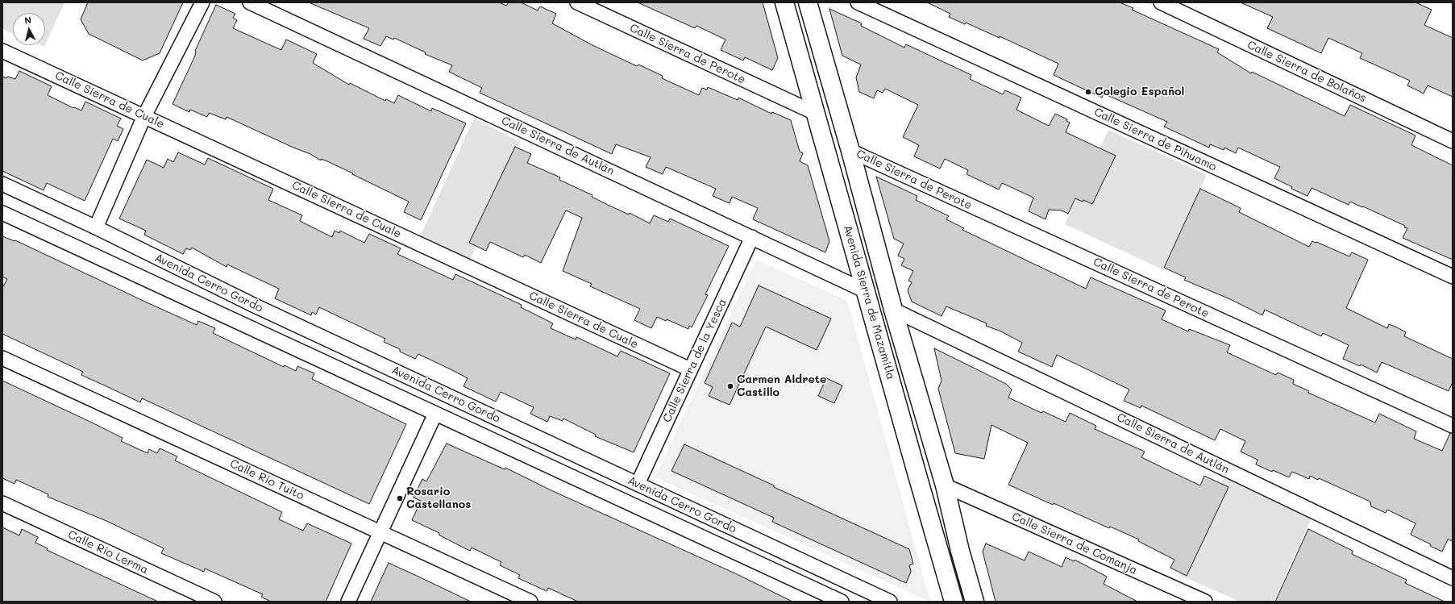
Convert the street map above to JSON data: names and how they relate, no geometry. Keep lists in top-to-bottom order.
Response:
{
  "streets": {
    "street": [
      "Calle Sierra de Perote",
      "Calle Sierra de Bolaños",
      "Calle Sierra de Cuale",
      "Calle Sierra de Pihuamo",
      "Calle Sierra de Autlán",
      "Avenida Cerro Gordo",
      "Avenida Sierra de Mazamitla",
      "Calle Sierra de la Yesca",
      "Calle Río Tuito",
      "Calle Sierra de Comanja",
      "Calle Río Lerma"
    ]
  },
  "crossings": [
    ["Calle Sierra de Perote", "Avenida Sierra de Mazamitla"],
    ["Calle Sierra de Cuale", "Calle Sierra de la Yesca"],
    ["Calle Sierra de Autlán", "Avenida Sierra de Mazamitla"],
    ["Calle Sierra de Autlán", "Calle Sierra de la Yesca"],
    ["Avenida Cerro Gordo", "Calle Sierra de la Yesca"],
    ["Avenida Sierra de Mazamitla", "Calle Sierra de Comanja"]
  ],
  "places": ["Colegio Español", "Carmen Aldrete Castillo", "Rosario Castellanos"],
  "north": "top"
}
